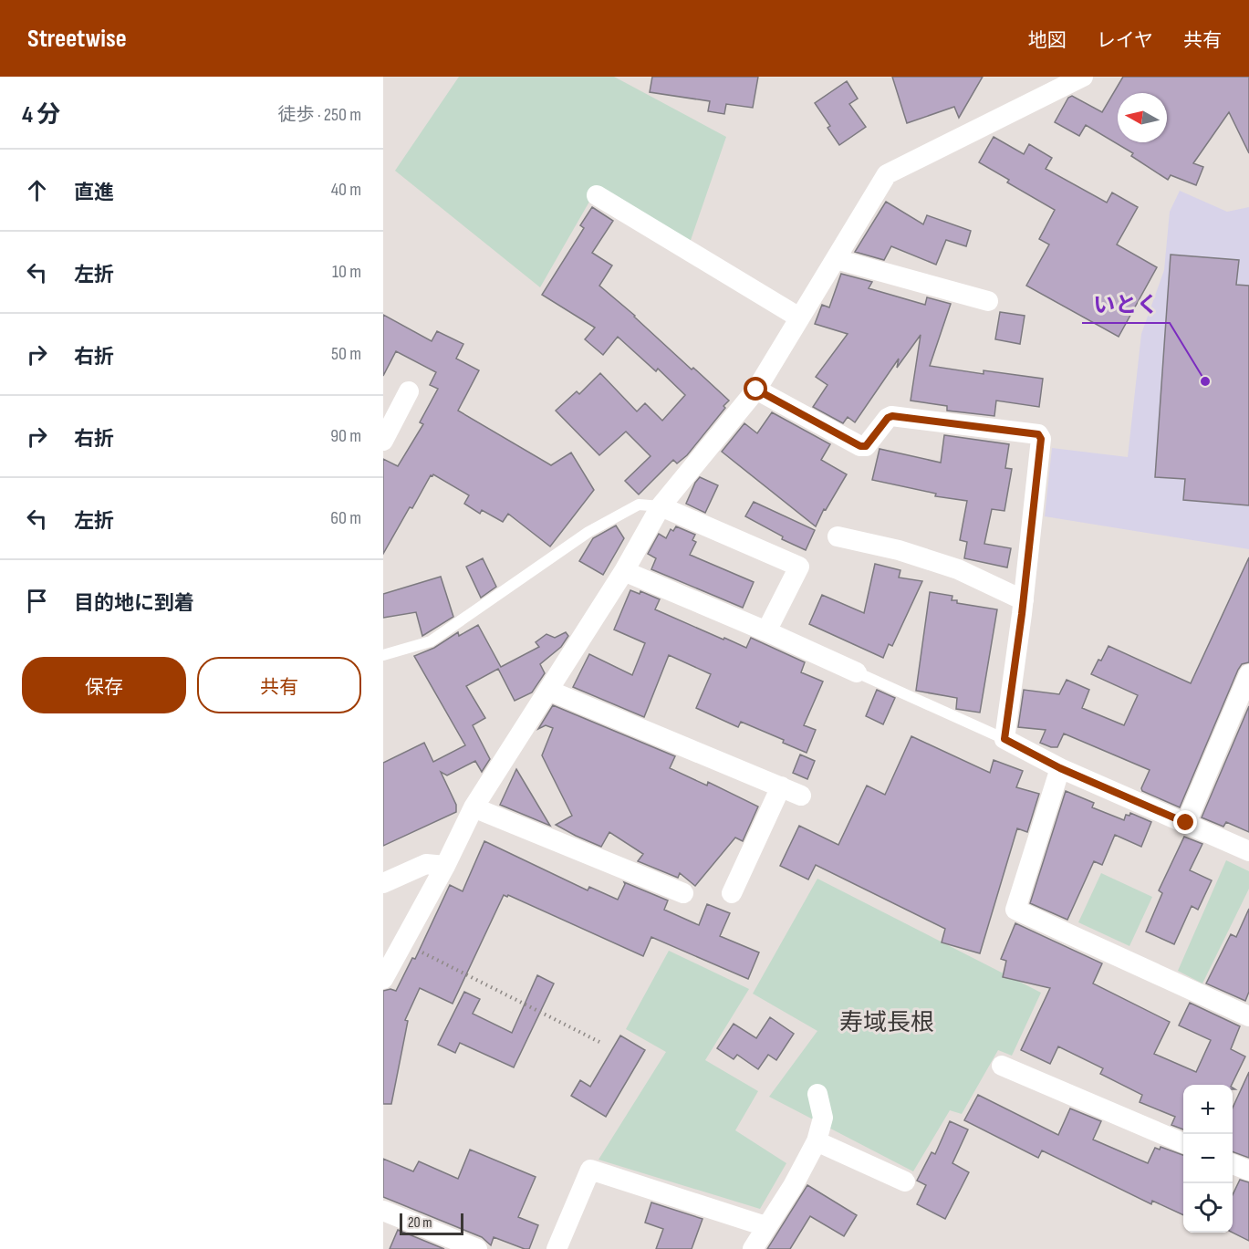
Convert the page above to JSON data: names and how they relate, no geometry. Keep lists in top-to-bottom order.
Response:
{
  "districts": ["寿域長根"],
  "places": ["いとく"],
  "scale_bar": "20 m",
  "north": "left",
  "page": {
    "header": "Streetwise",
    "nav": ["地図", "レイヤ", "共有"],
    "heading": ["4 分", "徒歩 · 250 m"],
    "list": [
      ["直進", "40 m"],
      ["左折", "10 m"],
      ["右折", "50 m"],
      ["右折", "90 m"],
      ["左折", "60 m"],
      "目的地に到着"
    ],
    "buttons": ["保存", "共有"],
    "map_buttons": ["+", "−"],
    "scale": "20 m"
  }
}
